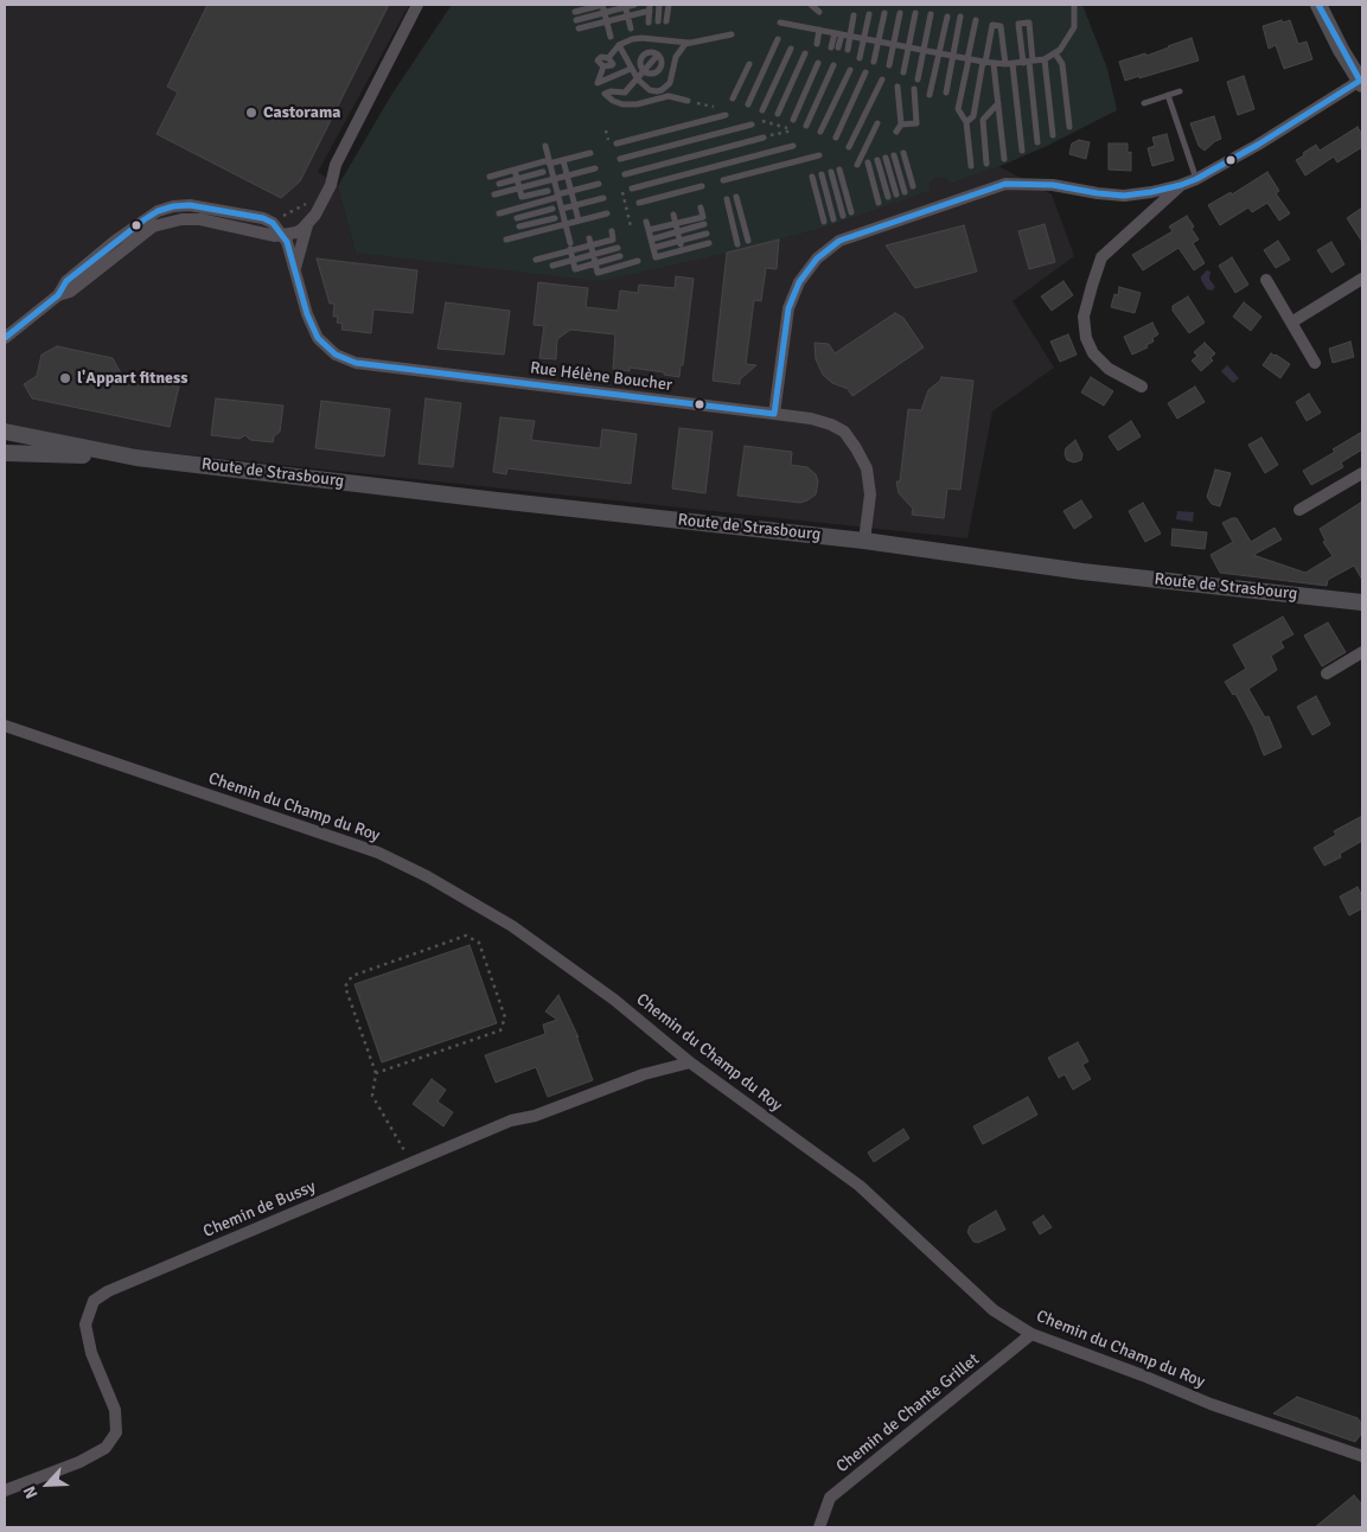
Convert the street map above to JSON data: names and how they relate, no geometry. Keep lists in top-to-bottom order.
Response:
{
  "streets": {
    "main road": ["Route de Strasbourg"],
    "street": [
      "Rue Hélène Boucher",
      "Chemin du Champ du Roy",
      "Chemin de Bussy",
      "Chemin de Chante Grillet"
    ]
  },
  "crossings": [
    ["Rue Hélène Boucher", "Route de Strasbourg"],
    ["Chemin du Champ du Roy", "Chemin de Bussy"],
    ["Chemin du Champ du Roy", "Chemin de Chante Grillet"]
  ],
  "places": ["Castorama", "l'Appart fitness"],
  "north": "bottom left"
}
